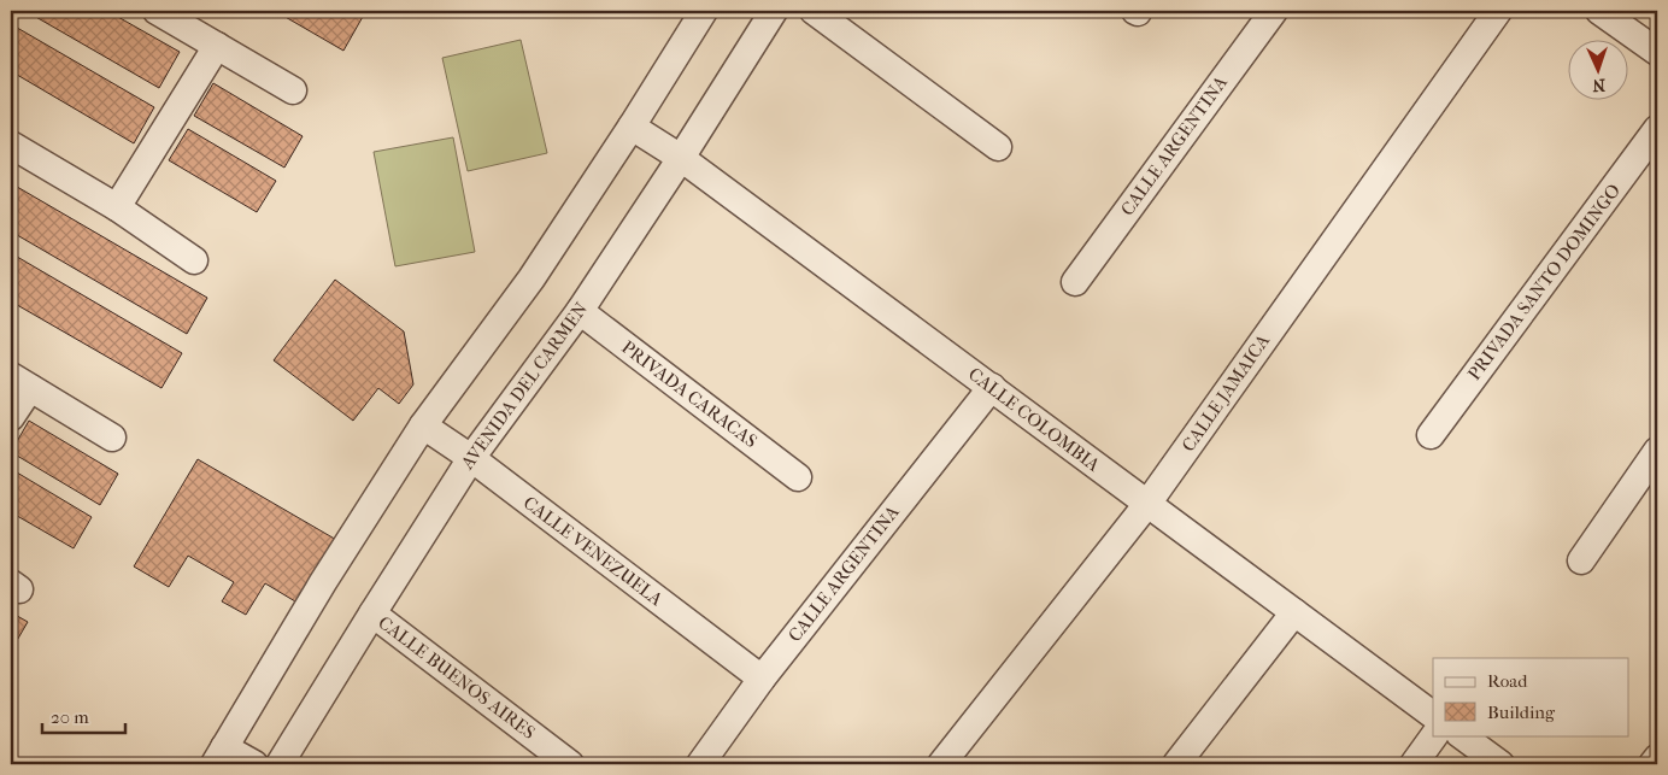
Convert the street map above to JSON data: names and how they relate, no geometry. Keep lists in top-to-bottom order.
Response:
{
  "streets": {
    "street": [
      "CALLE ARGENTINA",
      "PRIVADA SANTO DOMINGO",
      "AVENIDA DEL CARMEN",
      "CALLE JAMAICA",
      "PRIVADA CARACAS",
      "CALLE COLOMBIA",
      "CALLE VENEZUELA",
      "CALLE BUENOS AIRES"
    ]
  },
  "crossings": [
    ["CALLE ARGENTINA", "CALLE COLOMBIA"],
    ["CALLE ARGENTINA", "CALLE VENEZUELA"],
    ["AVENIDA DEL CARMEN", "PRIVADA CARACAS"],
    ["AVENIDA DEL CARMEN", "CALLE COLOMBIA"],
    ["AVENIDA DEL CARMEN", "CALLE VENEZUELA"],
    ["AVENIDA DEL CARMEN", "CALLE BUENOS AIRES"],
    ["CALLE JAMAICA", "CALLE COLOMBIA"]
  ],
  "legend": ["Road", "Building"],
  "scale_bar": "20 m",
  "north": "bottom"
}
